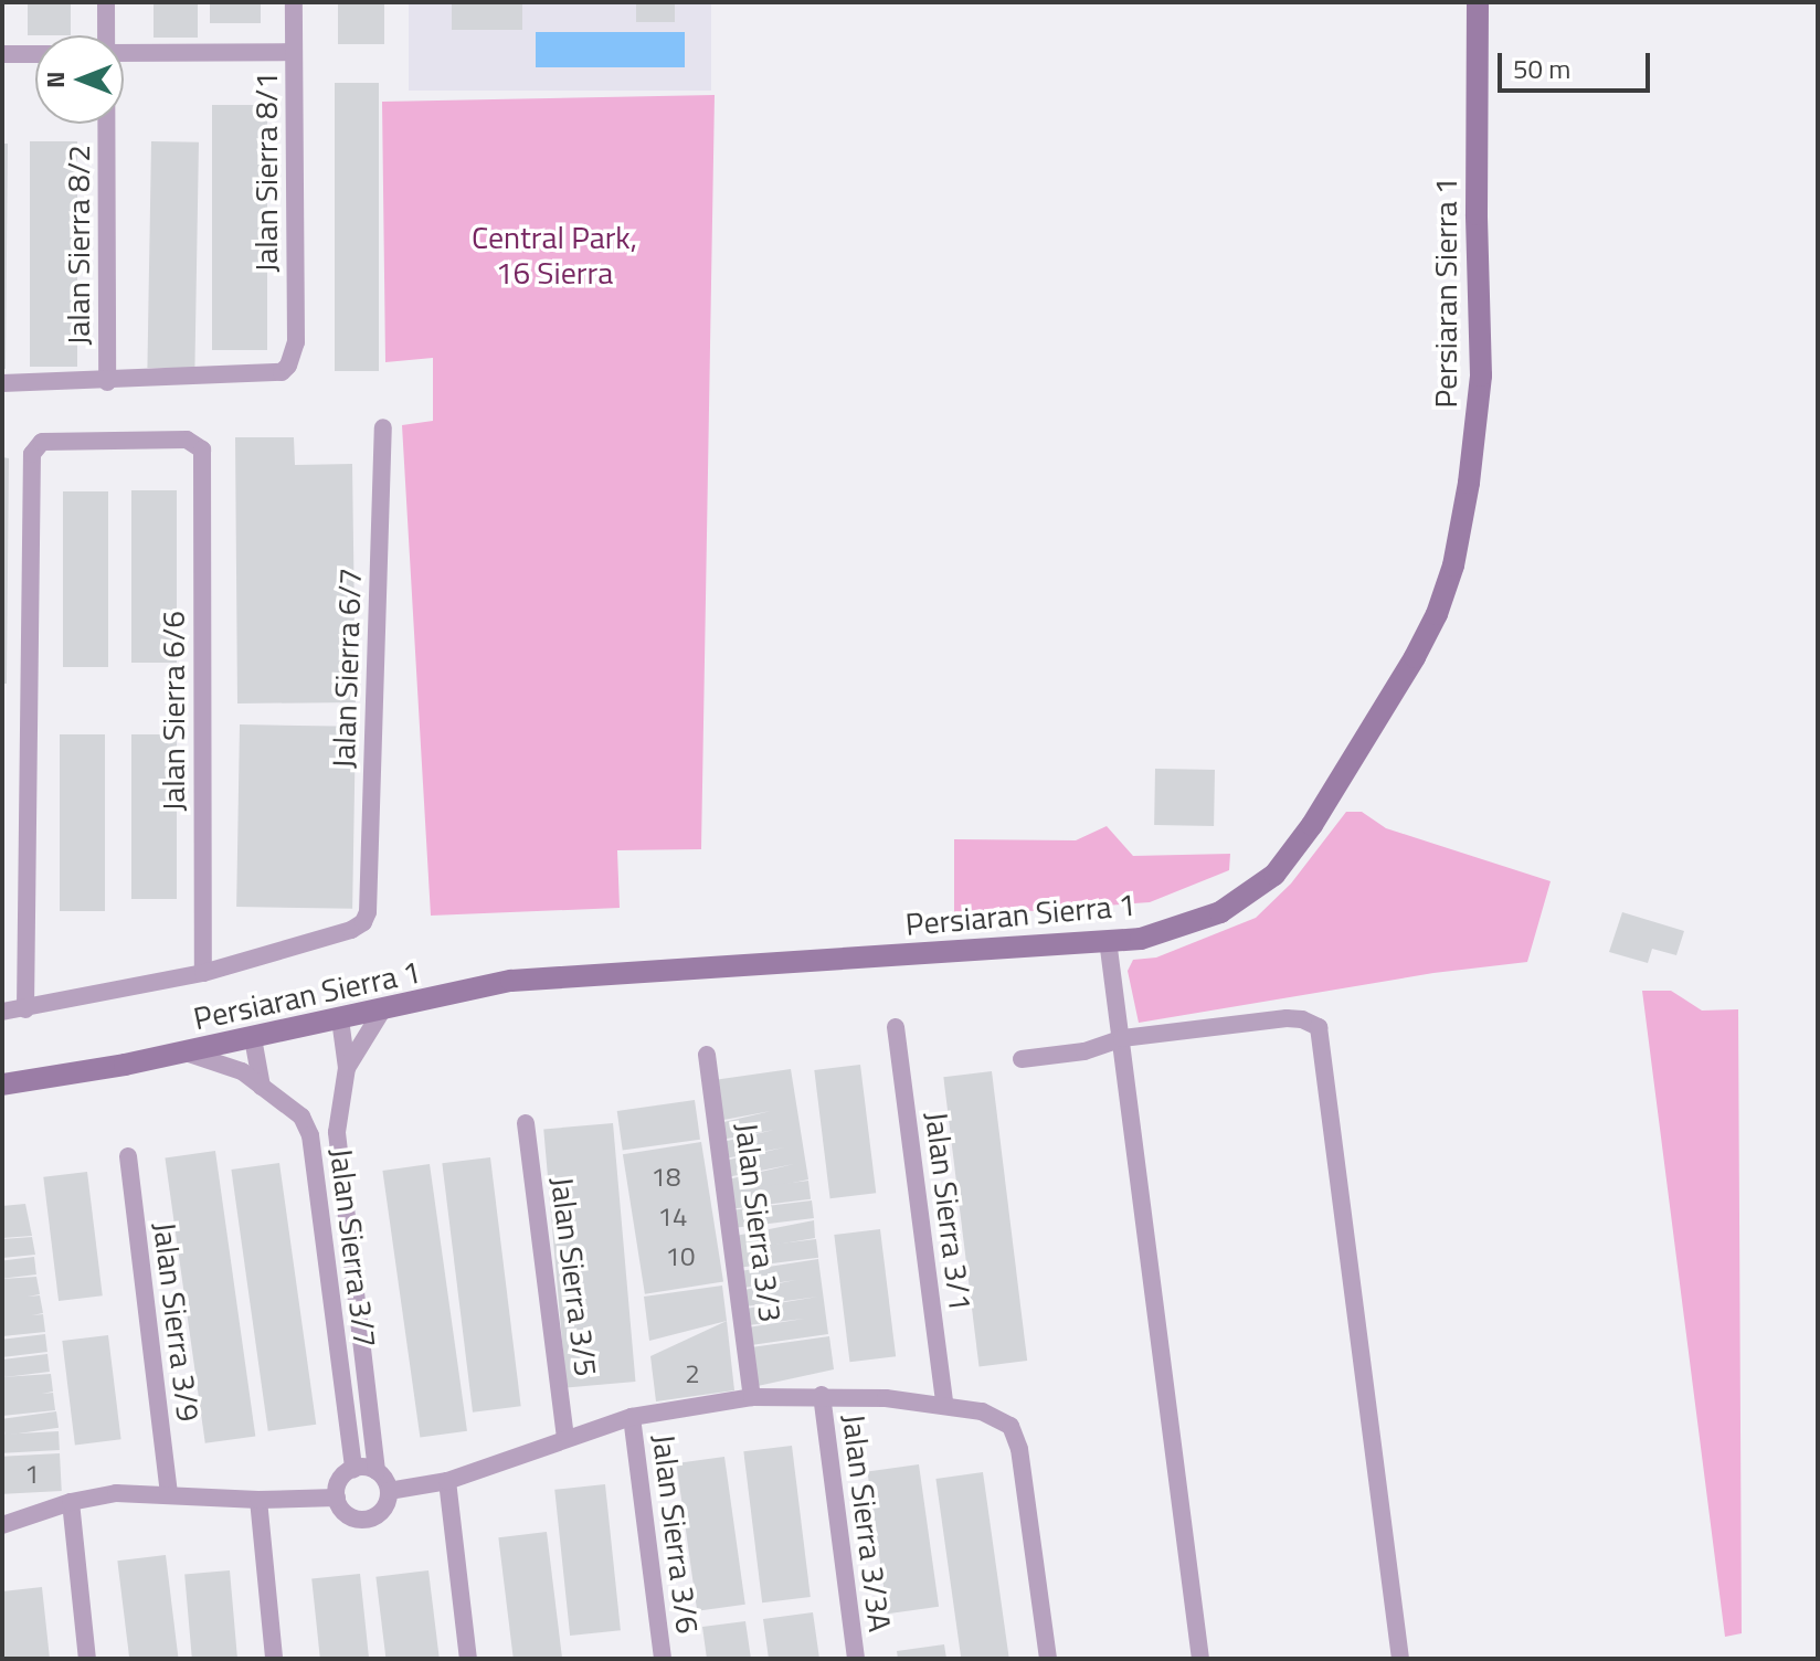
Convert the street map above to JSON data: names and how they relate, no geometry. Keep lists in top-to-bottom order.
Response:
{
  "streets": {
    "street": [
      "Jalan Sierra 8/1",
      "Jalan Sierra 8/2",
      "Persiaran Sierra 1",
      "Jalan Sierra 6/7",
      "Jalan Sierra 6/6",
      "Jalan Sierra 3/1",
      "Jalan Sierra 3/3",
      "Jalan Sierra 3/7",
      "Jalan Sierra 3/5",
      "Jalan Sierra 3/9",
      "Jalan Sierra 3/3A",
      "Jalan Sierra 3/6"
    ]
  },
  "crossings": [
    ["Jalan Sierra 8/1", "Jalan Sierra 8/2"],
    ["Persiaran Sierra 1", "Jalan Sierra 3/7"],
    ["Jalan Sierra 6/7", "Jalan Sierra 6/6"]
  ],
  "parks": ["Central Park, 16 Sierra"],
  "house_numbers": [
    "18",
    "14",
    "10",
    "2",
    "1"
  ],
  "scale_bar": "50 m",
  "north": "left"
}
